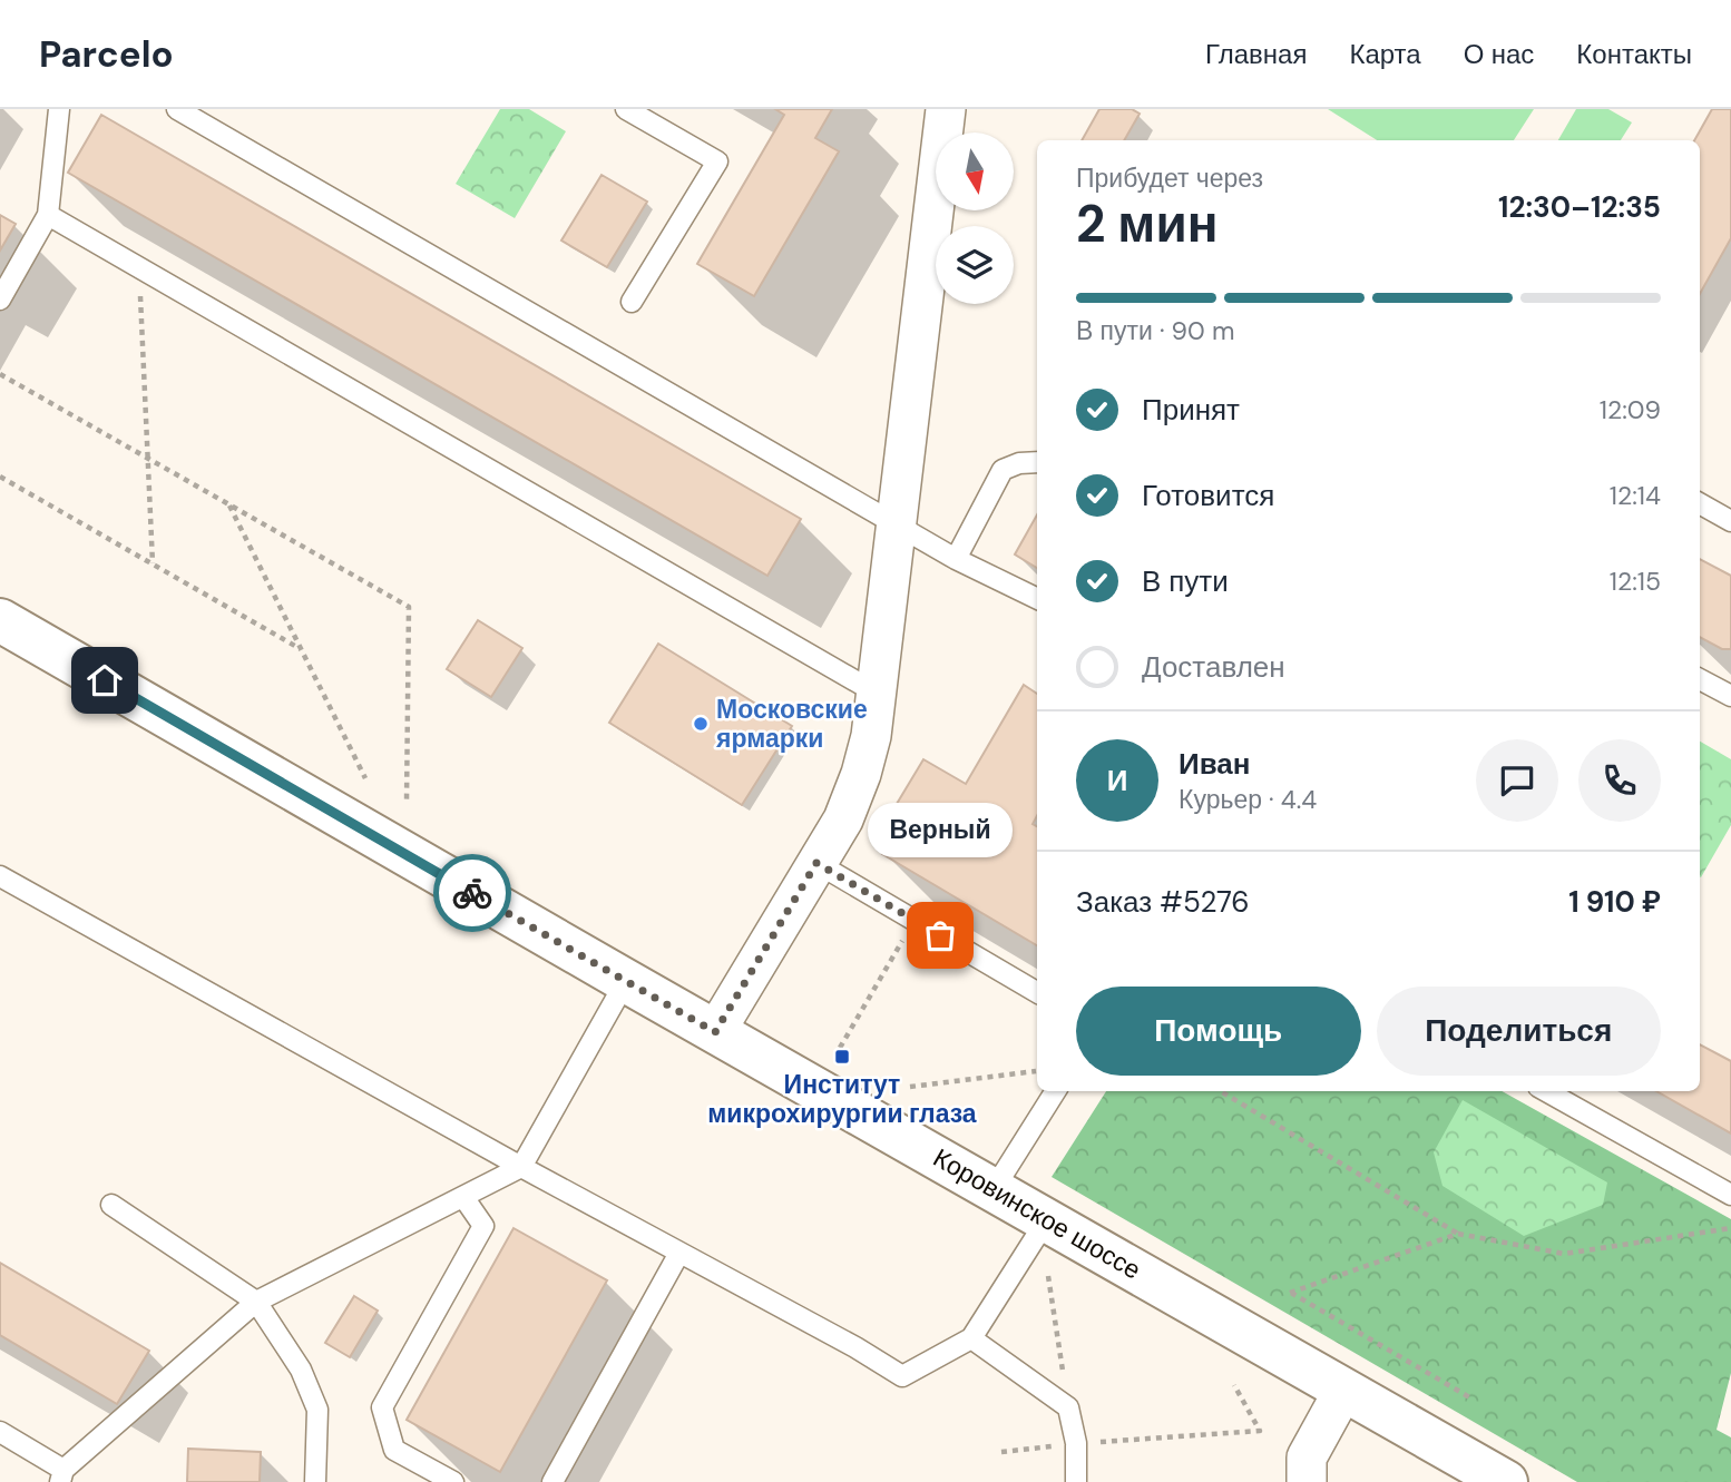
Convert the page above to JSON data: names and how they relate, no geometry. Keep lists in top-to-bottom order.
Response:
{
  "streets": {
    "main road": ["Коровинское шоссе"]
  },
  "places": {
    "other": ["Московские ярмарки", "Верный"],
    "transit": ["Институт микрохирургии глаза"]
  },
  "north": "bottom",
  "page": {
    "header": "Parcelo",
    "nav": [
      "Главная",
      "Карта",
      "О нас",
      "Контакты"
    ],
    "heading": ["2 мин", "Прибудет через", "12:30–12:35"],
    "panel": [
      "Иван",
      "Курьер · 4.4",
      "Заказ #5276",
      "1 910 ₽"
    ],
    "bar": "В пути · 90 m",
    "list": [
      ["Принят", "12:09"],
      ["Готовится", "12:14"],
      ["В пути", "12:15"],
      "Доставлен"
    ],
    "round": "И",
    "bubble": "Верный",
    "buttons": ["Помощь", "Поделиться"]
  }
}
